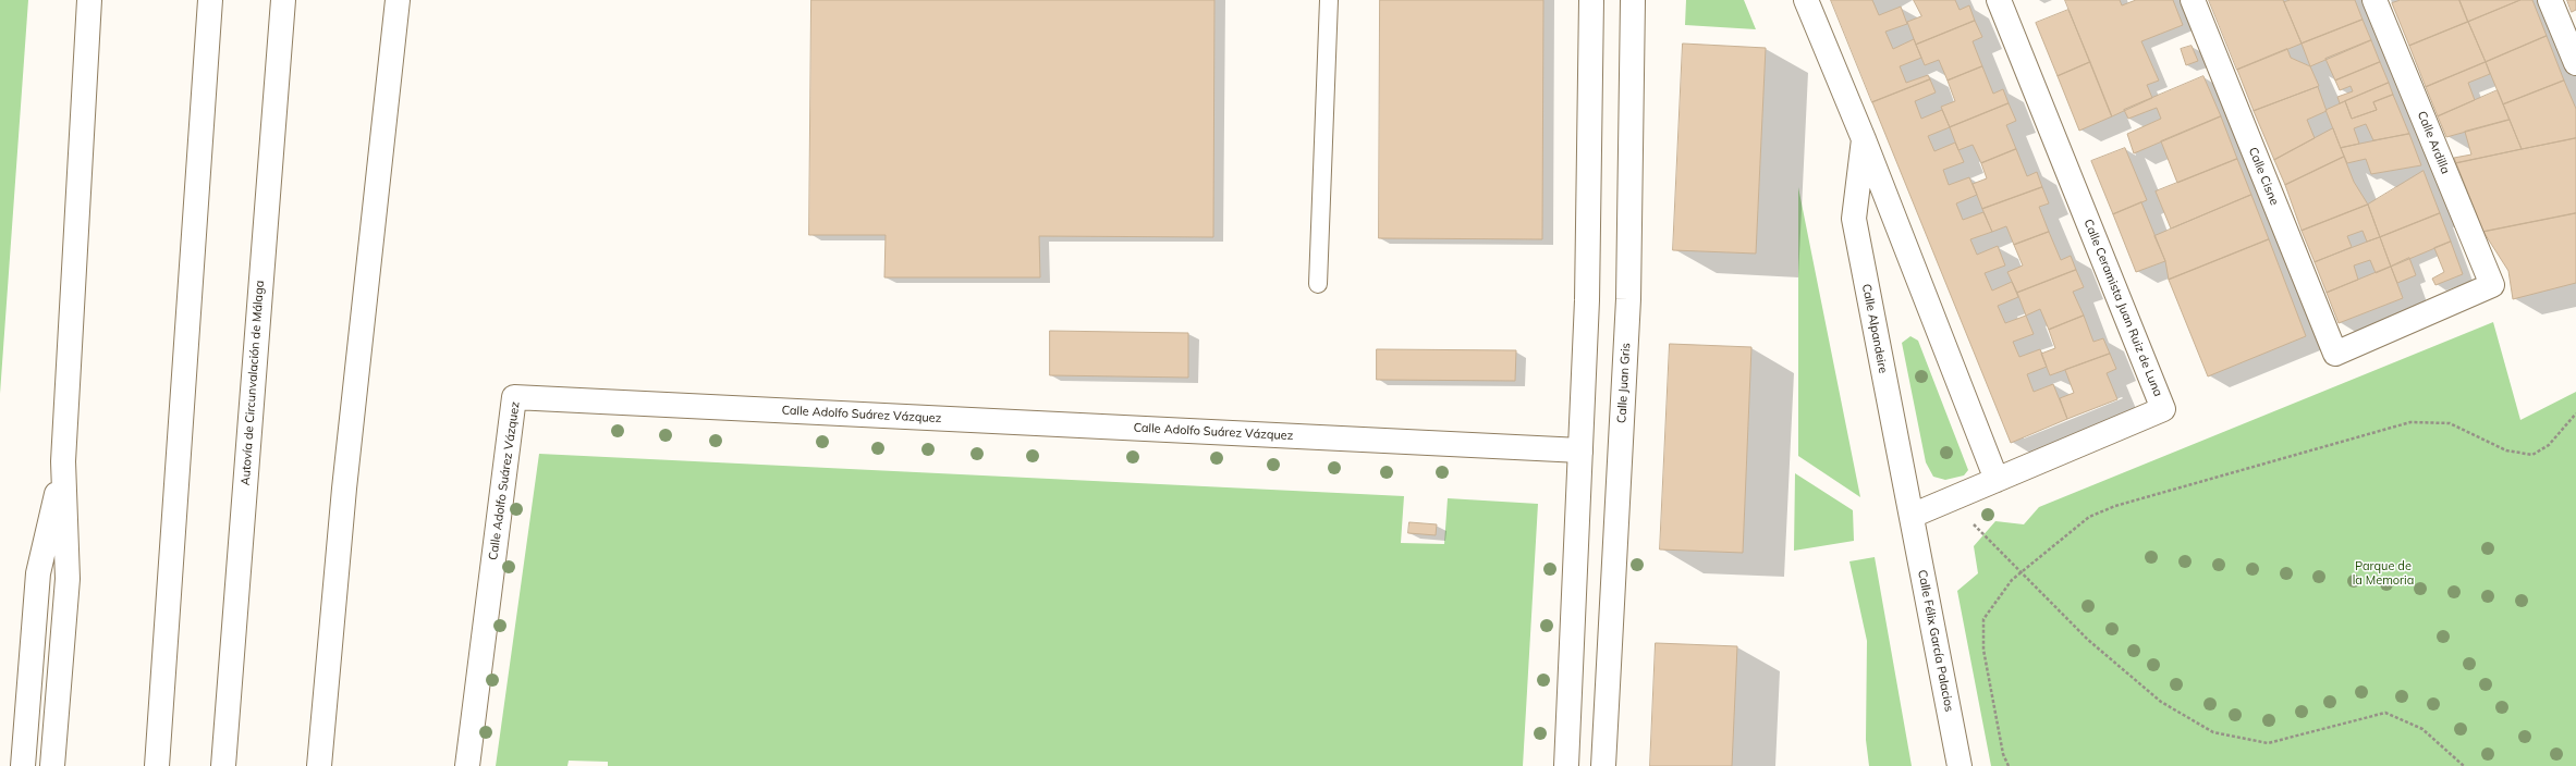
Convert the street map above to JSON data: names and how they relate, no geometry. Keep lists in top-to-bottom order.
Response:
{
  "streets": {
    "main road": [
      "Calle Ardilla",
      "Calle Cisne",
      "Calle Ceramista Juan Ruiz de Luna",
      "Calle Alpandeire",
      "Autovía de Circunvalación de Málaga",
      "Calle Juan Gris",
      "Calle Adolfo Suárez Vázquez",
      "Calle Félix García Palacios"
    ]
  },
  "crossings": [
    ["Calle Ardilla", "Calle Cisne"],
    ["Calle Ceramista Juan Ruiz de Luna", "Calle Alpandeire"],
    ["Calle Ceramista Juan Ruiz de Luna", "Calle Félix García Palacios"],
    ["Calle Alpandeire", "Calle Félix García Palacios"]
  ],
  "parks": ["Parque de la Memoria"]
}
